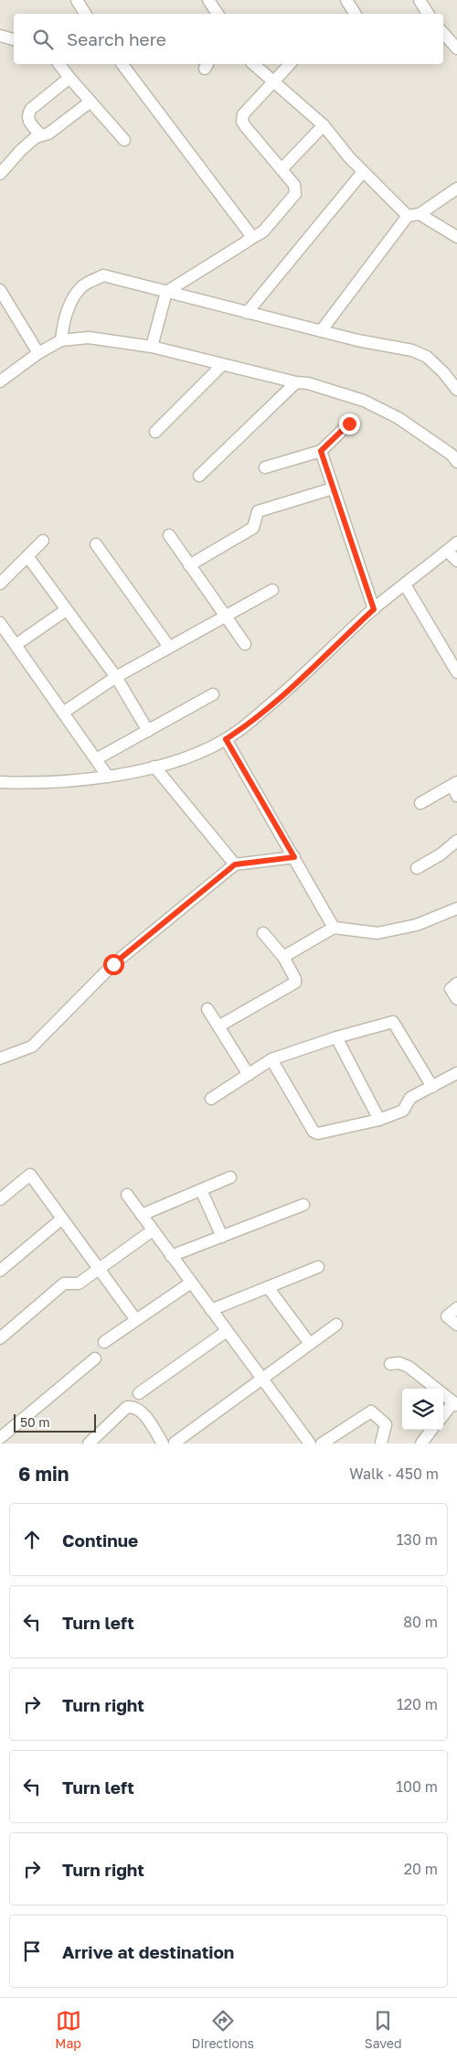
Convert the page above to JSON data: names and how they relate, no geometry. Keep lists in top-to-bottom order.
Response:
{
  "scale_bar": "50 m",
  "page": {
    "search": "Search here",
    "scale": "50 m",
    "heading": ["6 min", "Walk · 450 m"],
    "list": [
      ["Continue", "130 m"],
      ["Turn left", "80 m"],
      ["Turn right", "120 m"],
      ["Turn left", "100 m"],
      ["Turn right", "20 m"],
      "Arrive at destination"
    ],
    "nav": ["Map", "Directions", "Saved"]
  }
}
